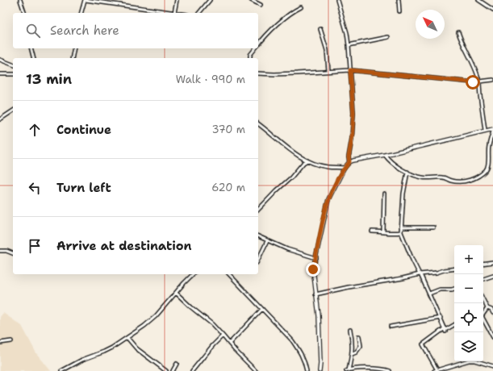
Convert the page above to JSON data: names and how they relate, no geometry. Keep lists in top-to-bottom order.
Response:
{
  "north": "top left",
  "page": {
    "search": "Search here",
    "heading": ["13 min", "Walk · 990 m"],
    "list": [
      ["Continue", "370 m"],
      ["Turn left", "620 m"],
      "Arrive at destination"
    ],
    "map_buttons": ["+", "−"]
  }
}
